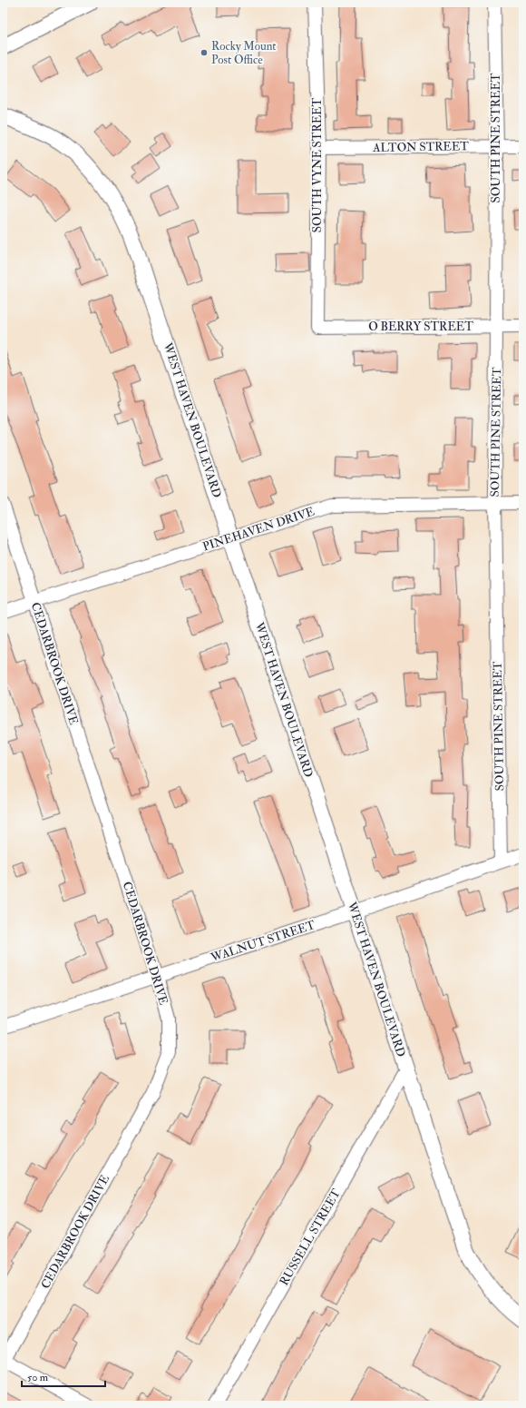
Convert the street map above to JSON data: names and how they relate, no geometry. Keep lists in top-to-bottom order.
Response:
{
  "streets": {
    "street": [
      "SOUTH PINE STREET",
      "ALTON STREET",
      "SOUTH VYNE STREET",
      "O BERRY STREET",
      "WEST HAVEN BOULEVARD",
      "PINEHAVEN DRIVE",
      "CEDARBROOK DRIVE",
      "WALNUT STREET",
      "RUSSELL STREET"
    ]
  },
  "crossings": [
    ["SOUTH PINE STREET", "ALTON STREET"],
    ["SOUTH PINE STREET", "O BERRY STREET"],
    ["SOUTH PINE STREET", "PINEHAVEN DRIVE"],
    ["SOUTH PINE STREET", "WALNUT STREET"],
    ["ALTON STREET", "SOUTH VYNE STREET"],
    ["SOUTH VYNE STREET", "O BERRY STREET"],
    ["WEST HAVEN BOULEVARD", "PINEHAVEN DRIVE"],
    ["WEST HAVEN BOULEVARD", "WALNUT STREET"],
    ["WEST HAVEN BOULEVARD", "RUSSELL STREET"],
    ["PINEHAVEN DRIVE", "CEDARBROOK DRIVE"],
    ["CEDARBROOK DRIVE", "WALNUT STREET"]
  ],
  "places": ["Rocky Mount Post Office"],
  "scale_bar": "50 m"
}
